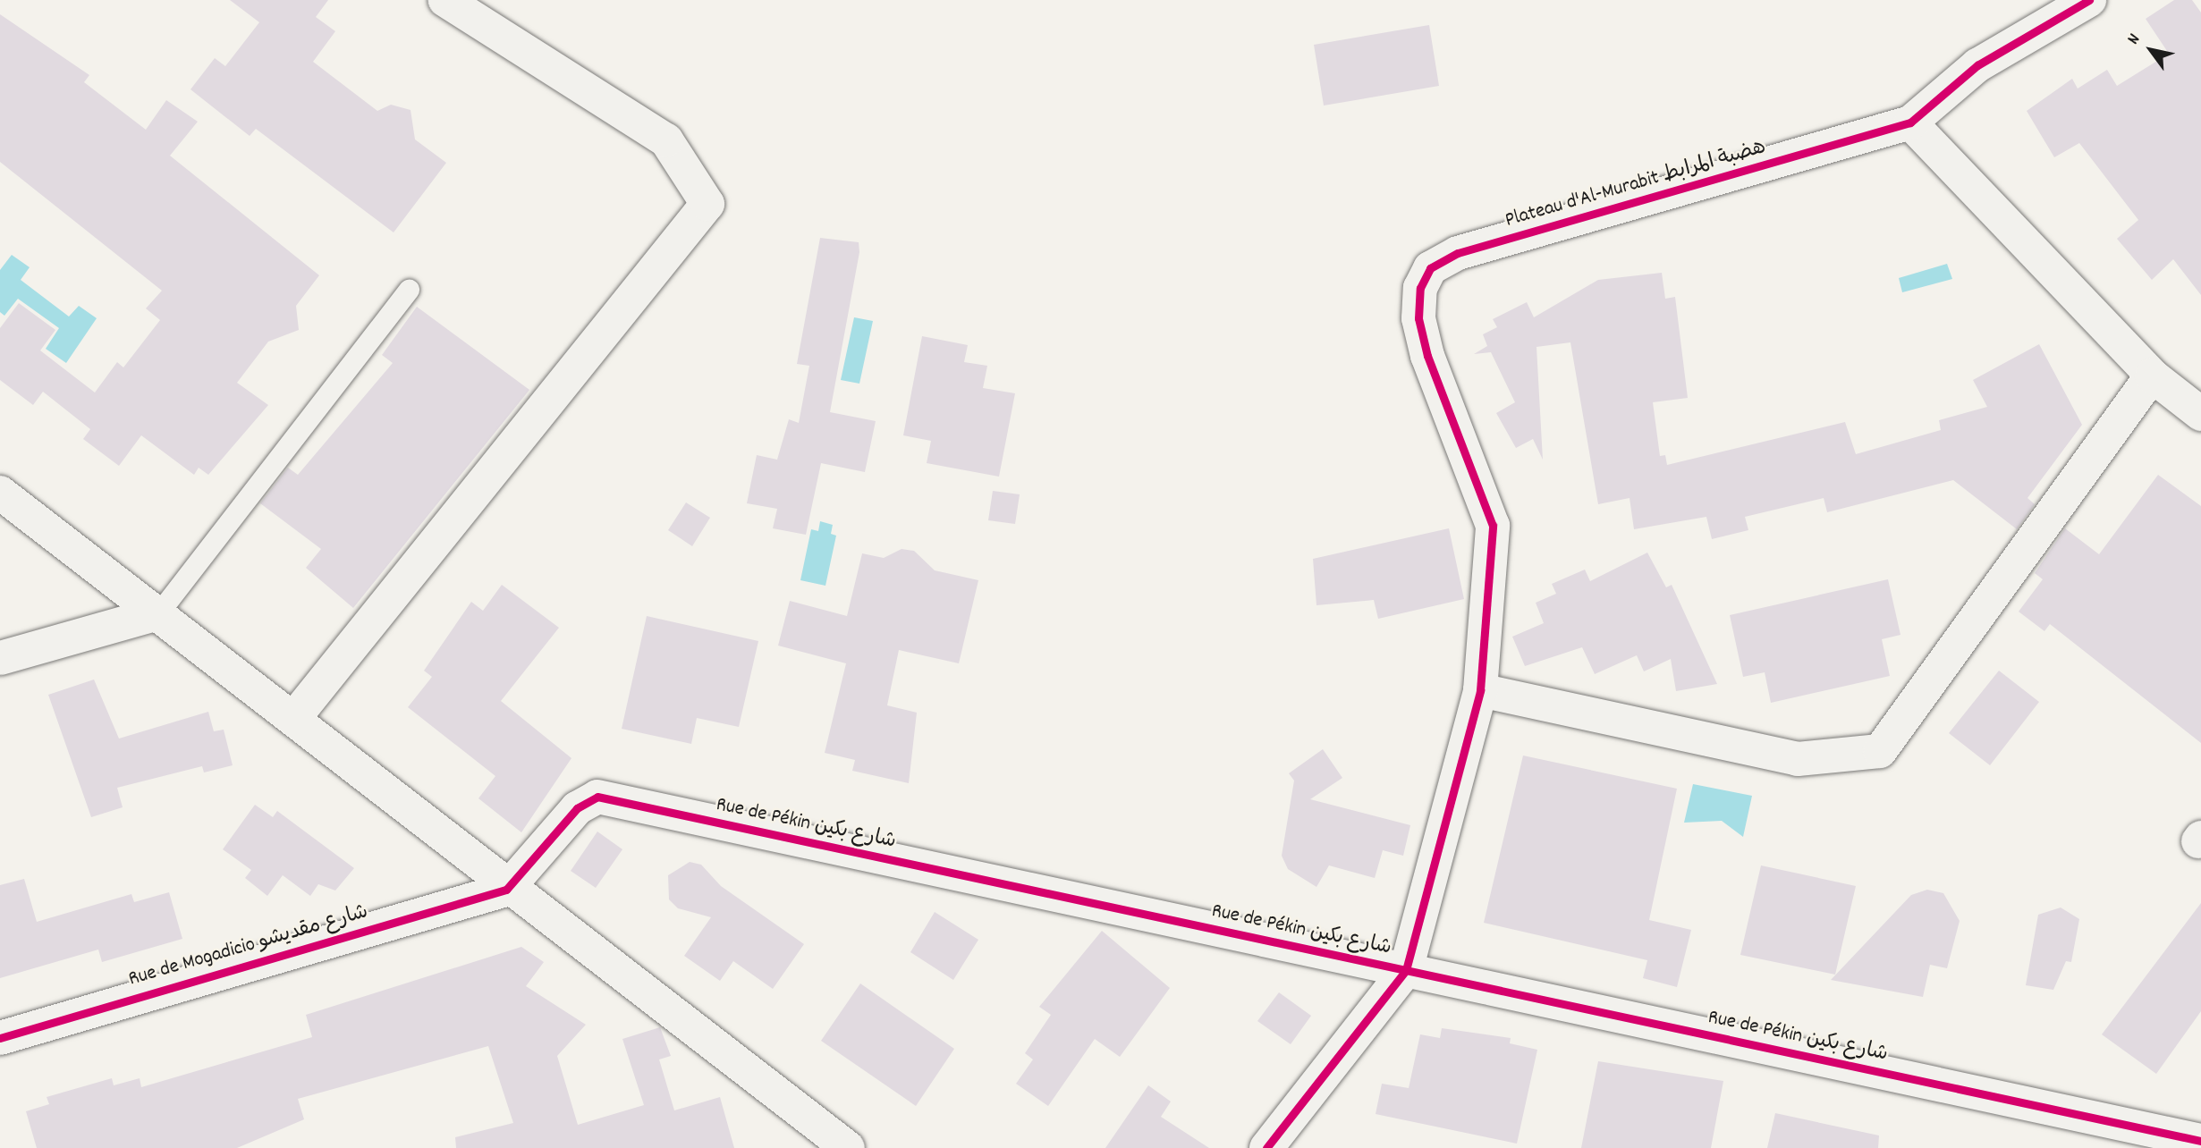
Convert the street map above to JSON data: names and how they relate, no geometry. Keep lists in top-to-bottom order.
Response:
{
  "streets": {
    "street": ["Plateau d'Al-Murabit هضبة المرابط", "Rue de Pékin شارع بكين", "Rue de Mogadicio شارع مقديشو"]
  },
  "crossings": [
    ["Plateau d'Al-Murabit هضبة المرابط", "Rue de Pékin شارع بكين"],
    ["Rue de Pékin شارع بكين", "Rue de Mogadicio شارع مقديشو"]
  ],
  "north": "top left"
}
